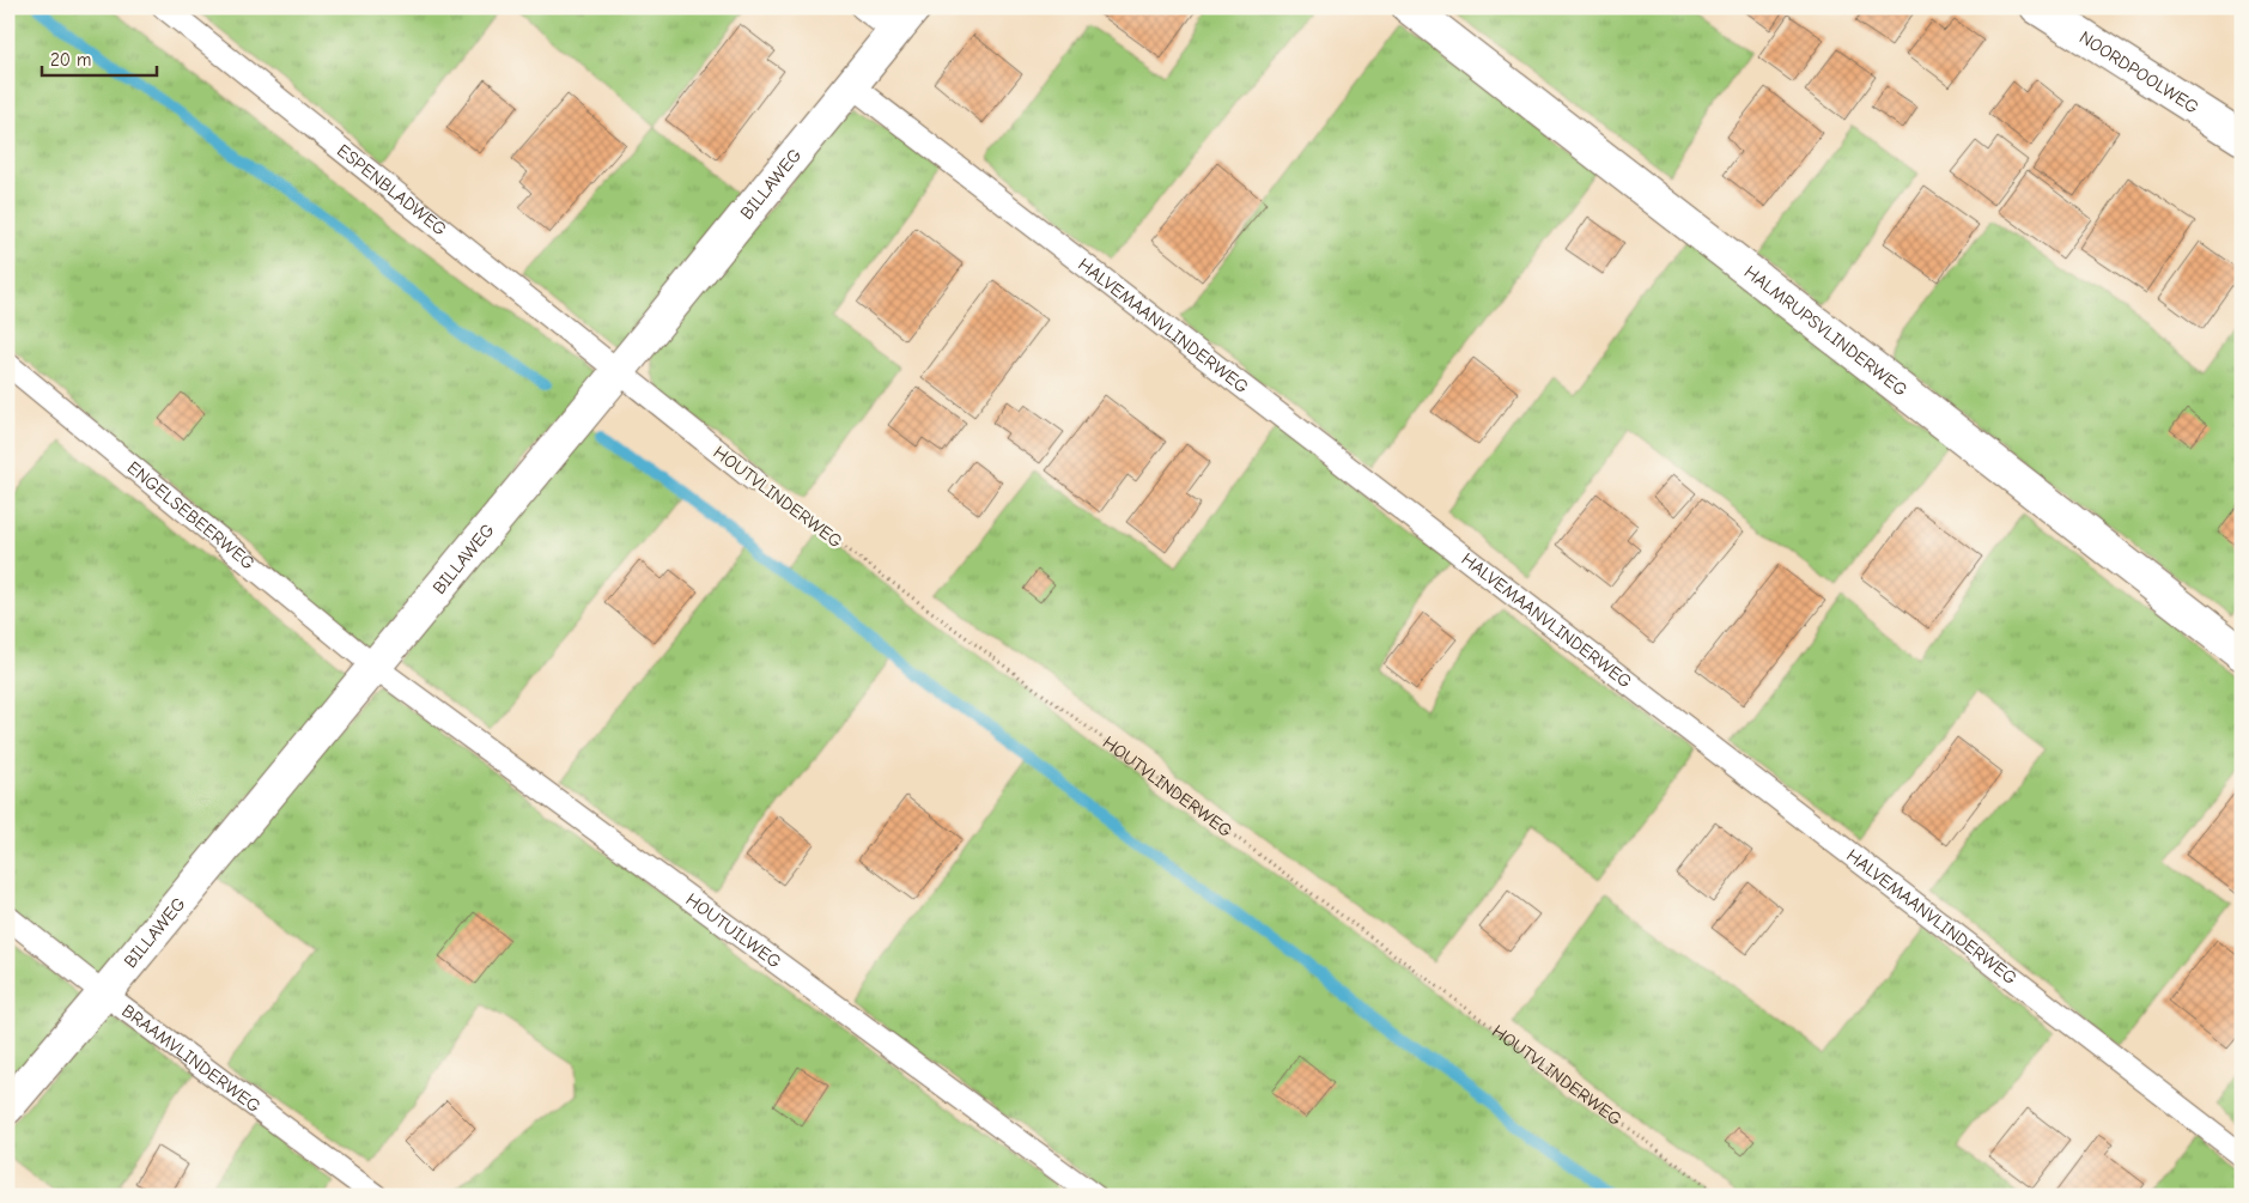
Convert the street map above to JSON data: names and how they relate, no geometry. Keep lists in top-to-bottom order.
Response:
{
  "streets": {
    "street": ["NOORDPOOLWEG", "BILLAWEG", "HALMRUPSVLINDERWEG"],
    "lane": [
      "ESPENBLADWEG",
      "HALVEMAANVLINDERWEG",
      "HOUTVLINDERWEG",
      "ENGELSEBEERWEG",
      "HOUTUILWEG",
      "BRAAMVLINDERWEG"
    ]
  },
  "crossings": [
    ["BILLAWEG", "ESPENBLADWEG"],
    ["BILLAWEG", "HALVEMAANVLINDERWEG"],
    ["BILLAWEG", "HOUTVLINDERWEG"],
    ["BILLAWEG", "ENGELSEBEERWEG"],
    ["BILLAWEG", "HOUTUILWEG"],
    ["BILLAWEG", "BRAAMVLINDERWEG"],
    ["ESPENBLADWEG", "HOUTVLINDERWEG"],
    ["ENGELSEBEERWEG", "HOUTUILWEG"]
  ],
  "scale_bar": "20 m"
}
